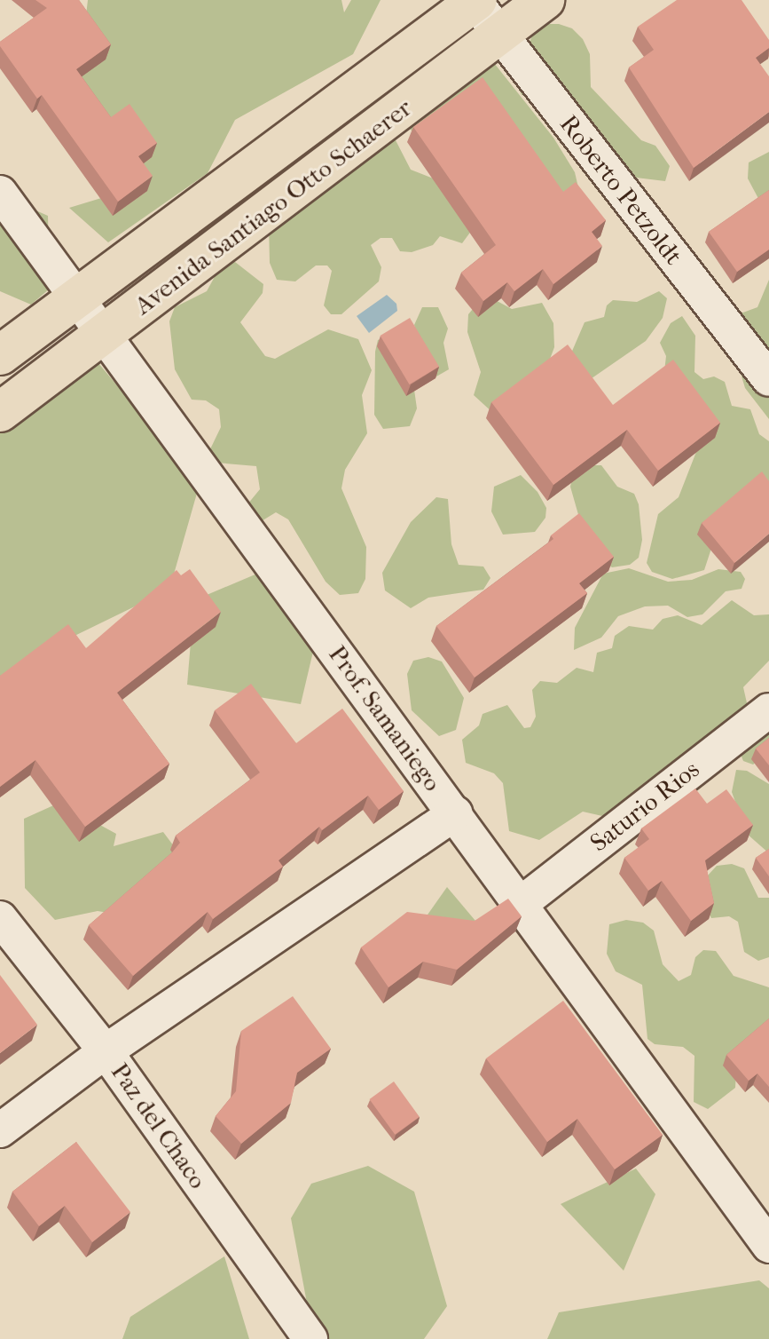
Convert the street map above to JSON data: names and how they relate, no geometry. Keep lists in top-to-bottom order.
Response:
{
  "streets": {
    "main road": ["Avenida Santiago Otto Schaerer"],
    "street": [
      "Roberto Petzoldt",
      "Prof. Samaniego",
      "Saturio Rios",
      "Paz del Chaco"
    ]
  },
  "crossings": [
    ["Roberto Petzoldt", "Avenida Santiago Otto Schaerer"],
    ["Avenida Santiago Otto Schaerer", "Prof. Samaniego"],
    ["Prof. Samaniego", "Saturio Rios"]
  ]
}
